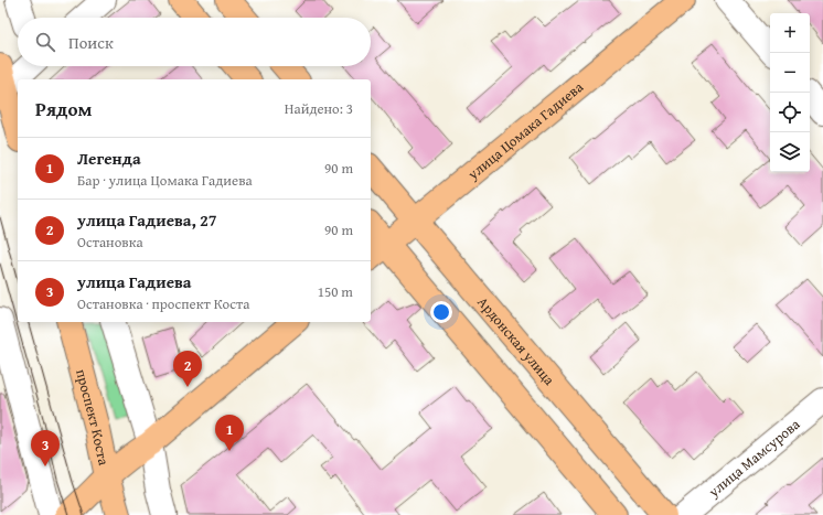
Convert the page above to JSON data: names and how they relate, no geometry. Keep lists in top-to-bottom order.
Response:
{
  "streets": {
    "main road": ["улица Цомака Гадиева", "Ардонская улица", "проспект Коста"],
    "street": ["улица Мамсурова"]
  },
  "crossings": [
    ["улица Цомака Гадиева", "Ардонская улица"]
  ],
  "page": {
    "map_buttons": ["+", "−"],
    "search": "Поиск",
    "heading": ["Рядом", "Найдено: 3"],
    "list": [
      {
        "mark": "1",
        "name": "Легенда",
        "note": "Бар · улица Цомака Гадиева",
        "value": "90 m"
      },
      {
        "mark": "2",
        "name": "улица Гадиева, 27",
        "note": "Остановка",
        "value": "90 m"
      },
      {
        "mark": "3",
        "name": "улица Гадиева",
        "note": "Остановка · проспект Коста",
        "value": "150 m"
      }
    ],
    "pins": ["2", "1", "3"]
  }
}
